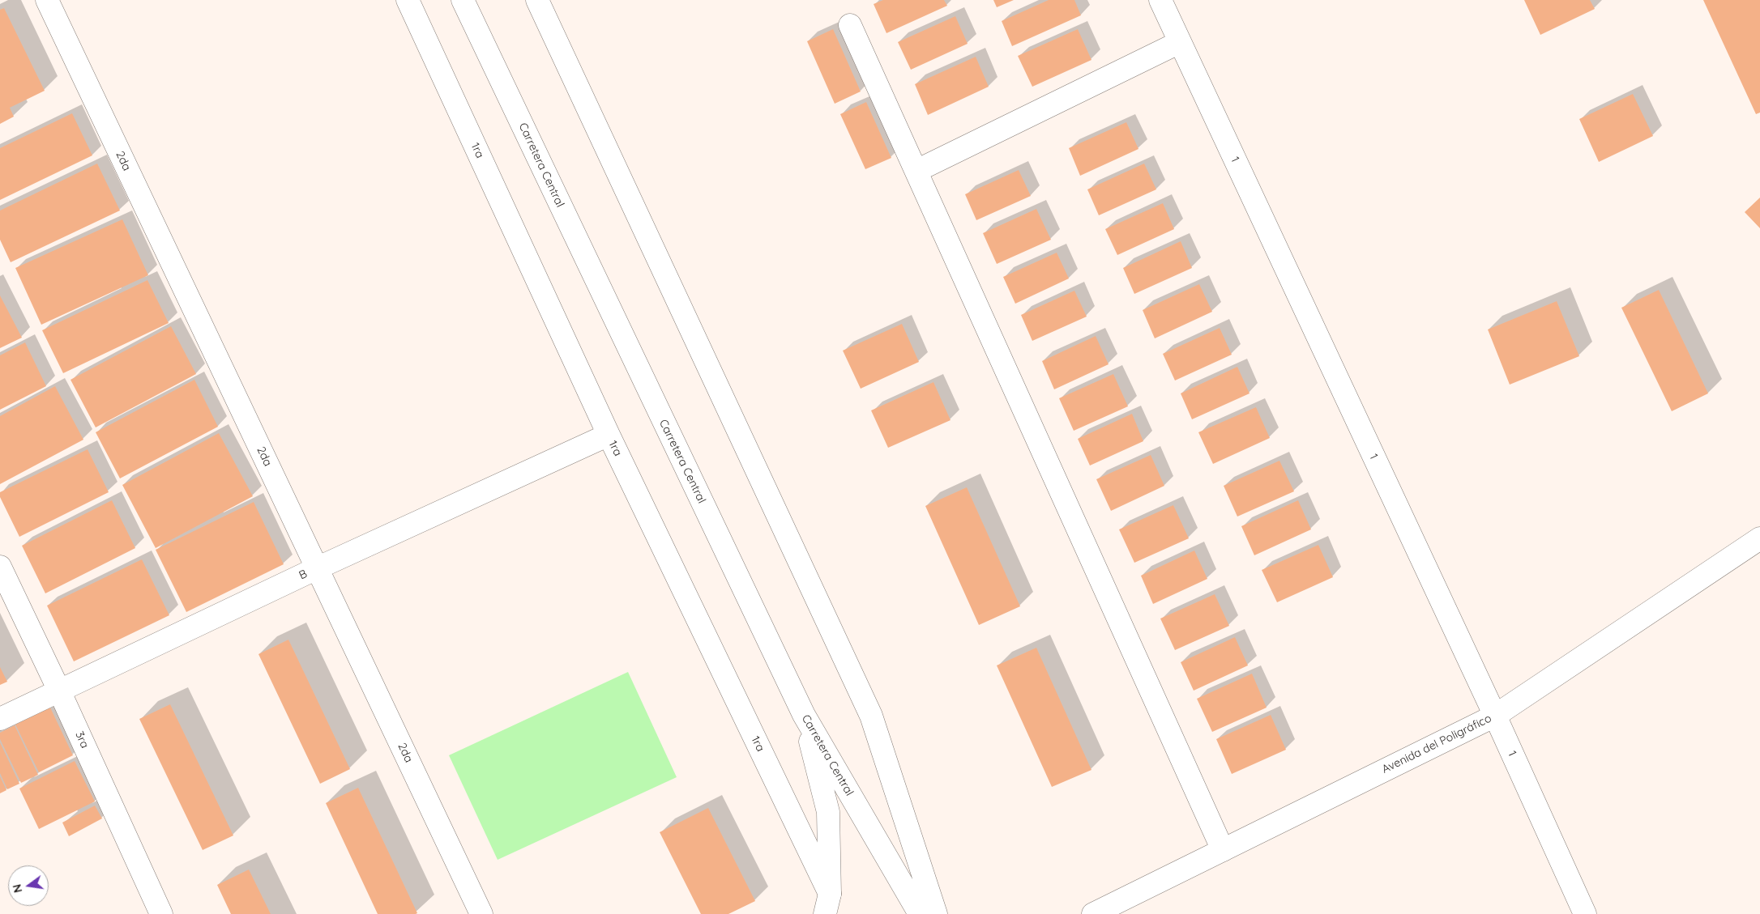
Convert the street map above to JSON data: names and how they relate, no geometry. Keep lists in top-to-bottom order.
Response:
{
  "streets": {
    "street": [
      "1ra",
      "1",
      "2da",
      "Carretera Central",
      "B",
      "3ra",
      "Avenida del Poligráfico"
    ]
  },
  "crossings": [
    ["1ra", "B"],
    ["1", "Avenida del Poligráfico"],
    ["2da", "B"],
    ["B", "3ra"]
  ],
  "north": "left"
}
